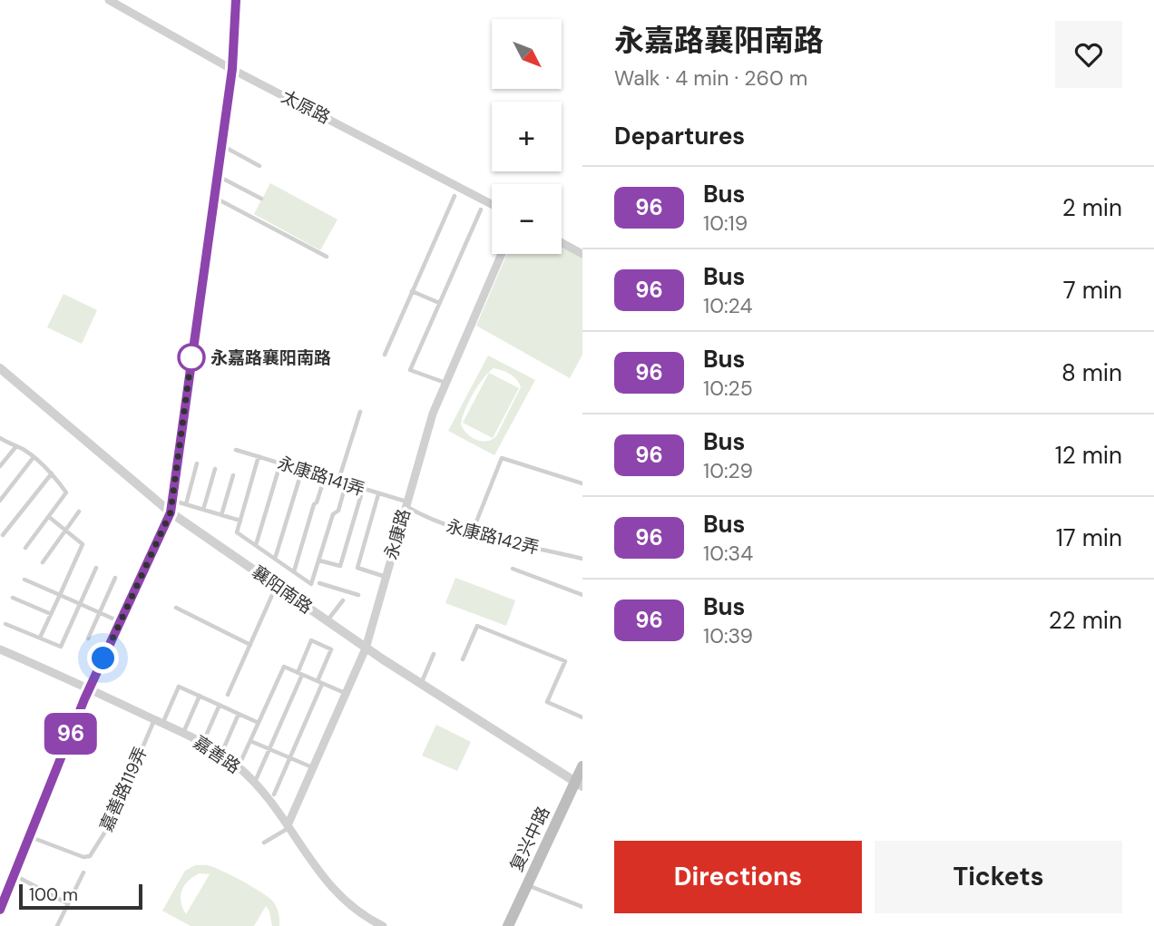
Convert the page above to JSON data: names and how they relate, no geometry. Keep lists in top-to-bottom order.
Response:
{
  "streets": {
    "main road": ["复兴中路"],
    "street": [
      "太原路",
      "永康路",
      "襄阳南路",
      "嘉善路"
    ],
    "lane": ["永康路141弄", "永康路142弄", "嘉善路119弄"]
  },
  "crossings": [
    ["永康路141弄", "永康路"],
    ["永康路141弄", "永康路142弄"],
    ["永康路", "永康路142弄"],
    ["永康路", "襄阳南路"],
    ["永康路", "嘉善路"],
    ["襄阳南路", "复兴中路"],
    ["嘉善路", "嘉善路119弄"]
  ],
  "places": ["永嘉路襄阳南路"],
  "lines": ["bus line 96"],
  "scale_bar": "100 m",
  "north": "bottom right",
  "page": {
    "on_map": "96",
    "heading": [
      ["永嘉路襄阳南路", "Walk · 4 min · 260 m"],
      "Departures"
    ],
    "map_buttons": ["+", "−"],
    "list": [
      {
        "mark": "96",
        "name": "Bus",
        "note": "10:19",
        "value": "2 min"
      },
      {
        "mark": "96",
        "name": "Bus",
        "note": "10:24",
        "value": "7 min"
      },
      {
        "mark": "96",
        "name": "Bus",
        "note": "10:25",
        "value": "8 min"
      },
      {
        "mark": "96",
        "name": "Bus",
        "note": "10:29",
        "value": "12 min"
      },
      {
        "mark": "96",
        "name": "Bus",
        "note": "10:34",
        "value": "17 min"
      },
      {
        "mark": "96",
        "name": "Bus",
        "note": "10:39",
        "value": "22 min"
      }
    ],
    "buttons": ["Directions", "Tickets"],
    "scale": "100 m"
  }
}
